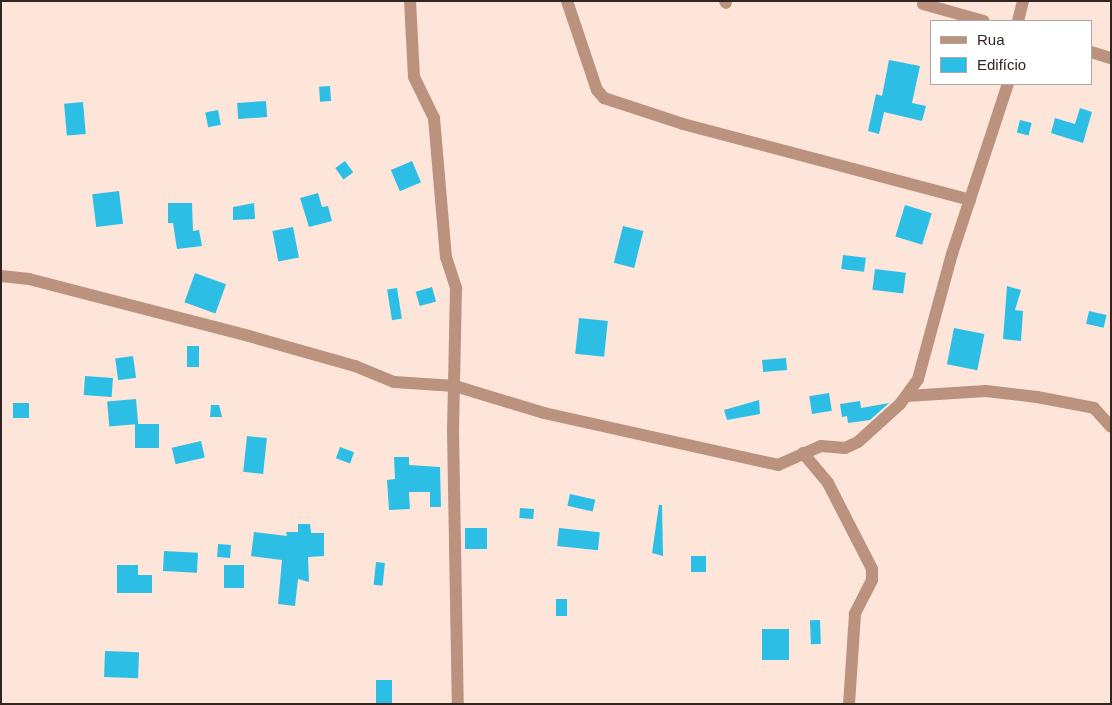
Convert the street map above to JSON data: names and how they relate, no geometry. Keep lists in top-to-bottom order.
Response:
{
  "legend": ["Rua", "Edifício"]
}
